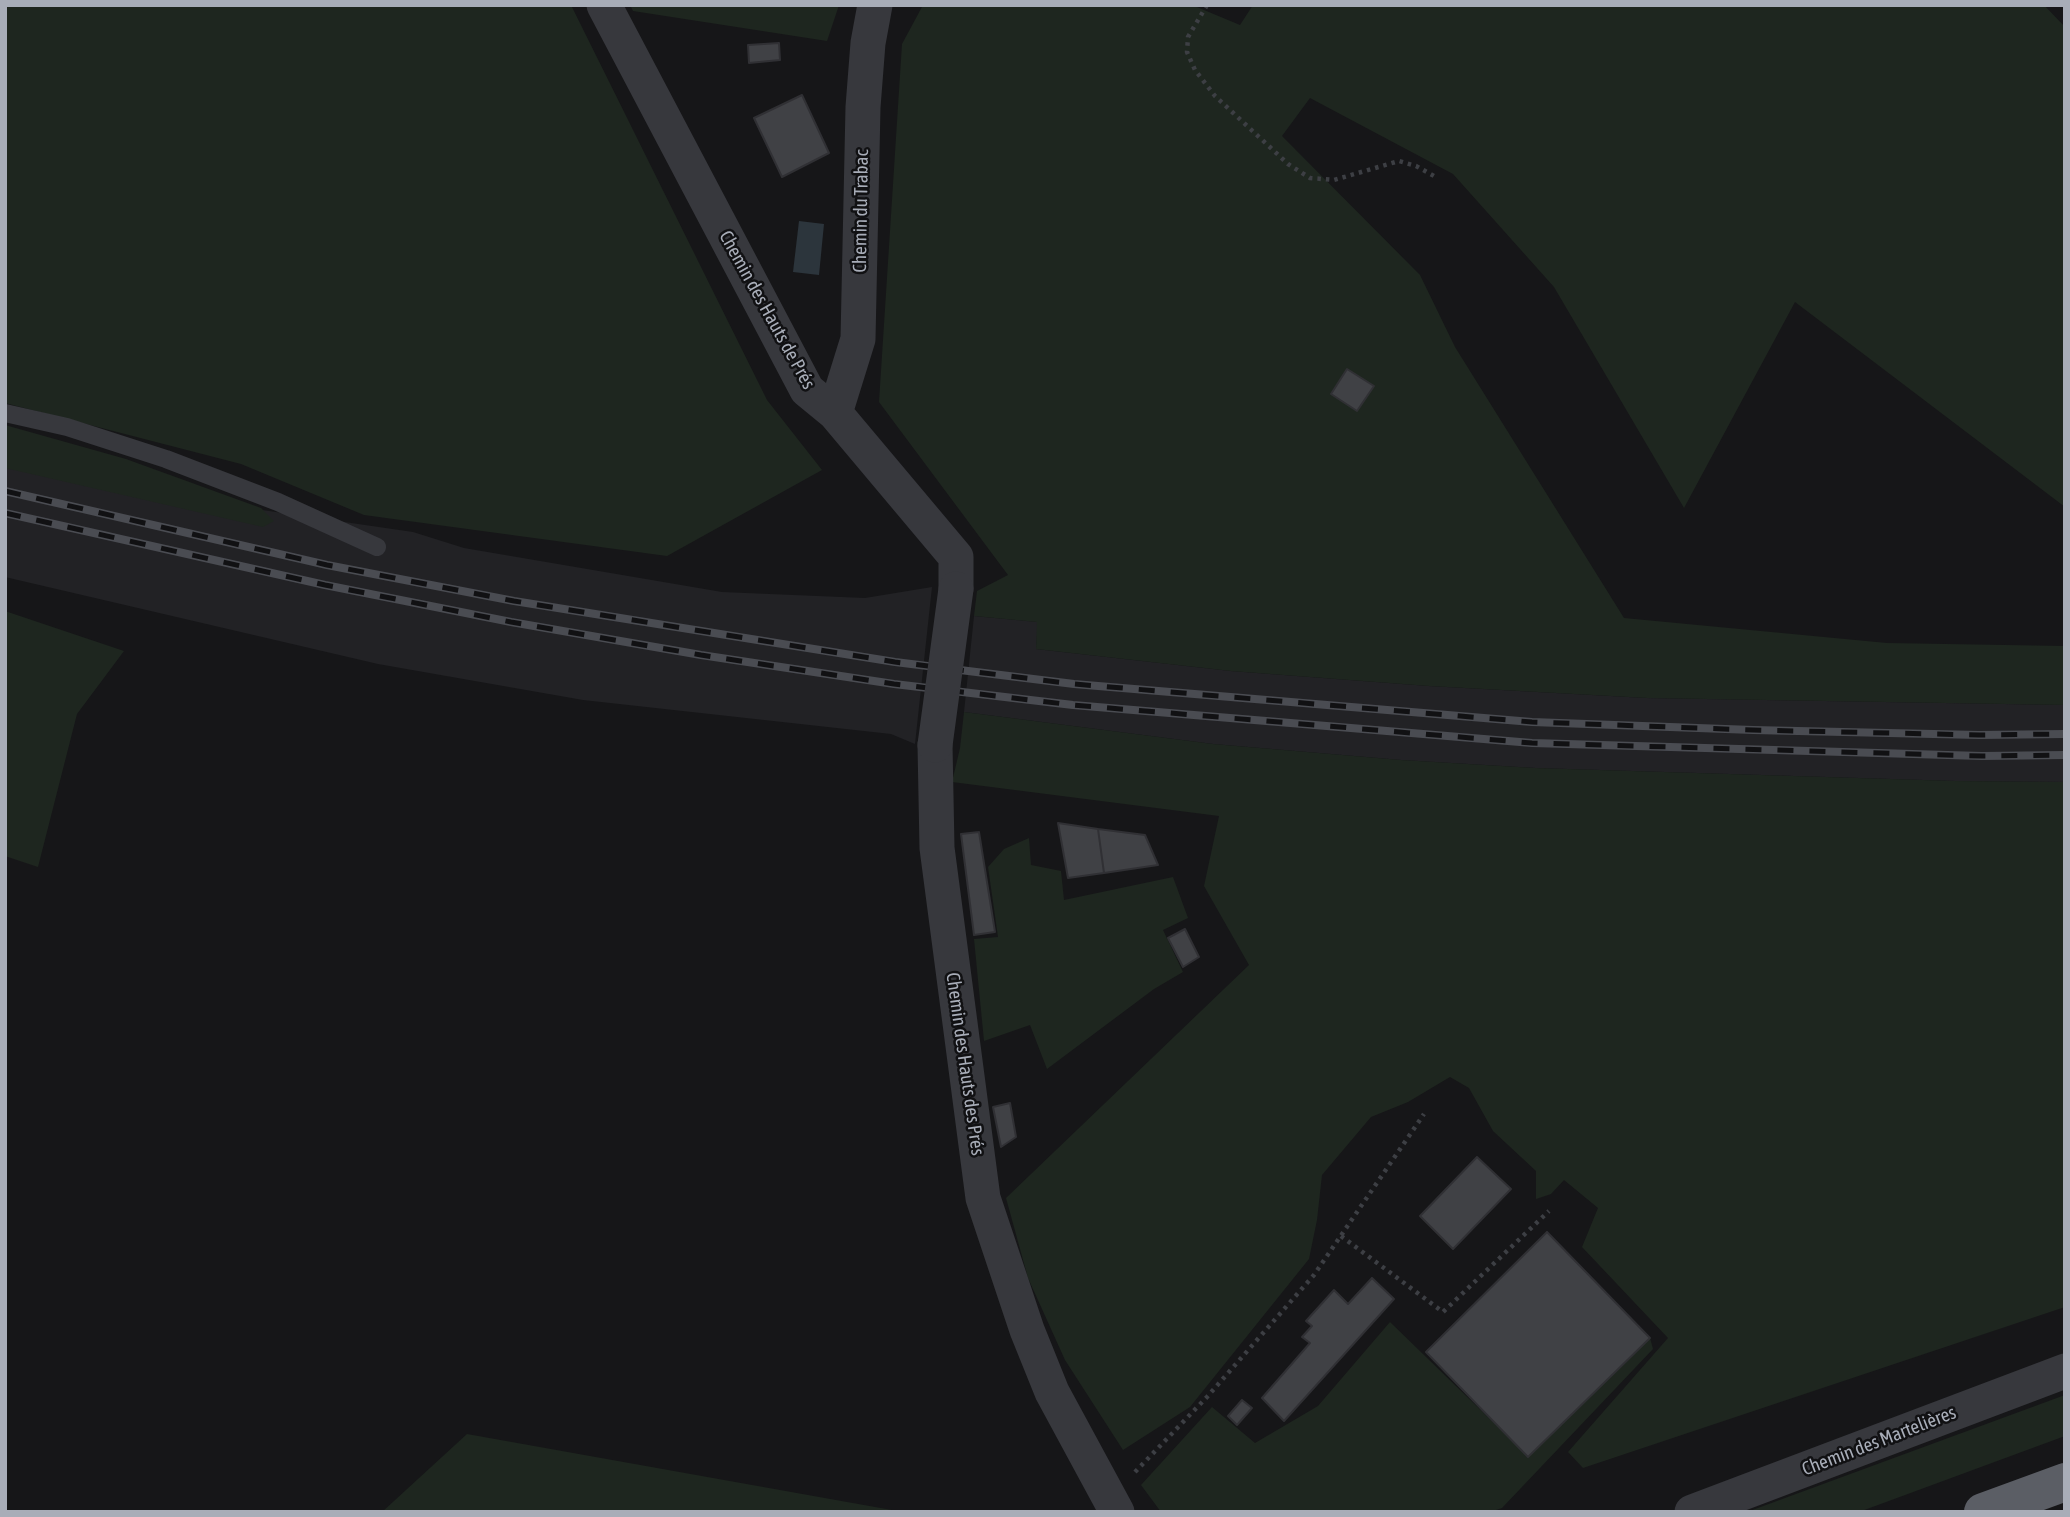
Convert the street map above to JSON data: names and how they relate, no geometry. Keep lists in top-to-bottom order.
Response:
{
  "streets": {
    "street": [
      "Chemin du Trabac",
      "Chemin des Hauts de Prés",
      "Chemin des Hauts des Prés",
      "Chemin des Martelières"
    ]
  },
  "crossings": [
    ["Chemin du Trabac", "Chemin des Hauts de Prés"],
    ["Chemin des Hauts de Prés", "Chemin des Hauts des Prés"]
  ]
}
